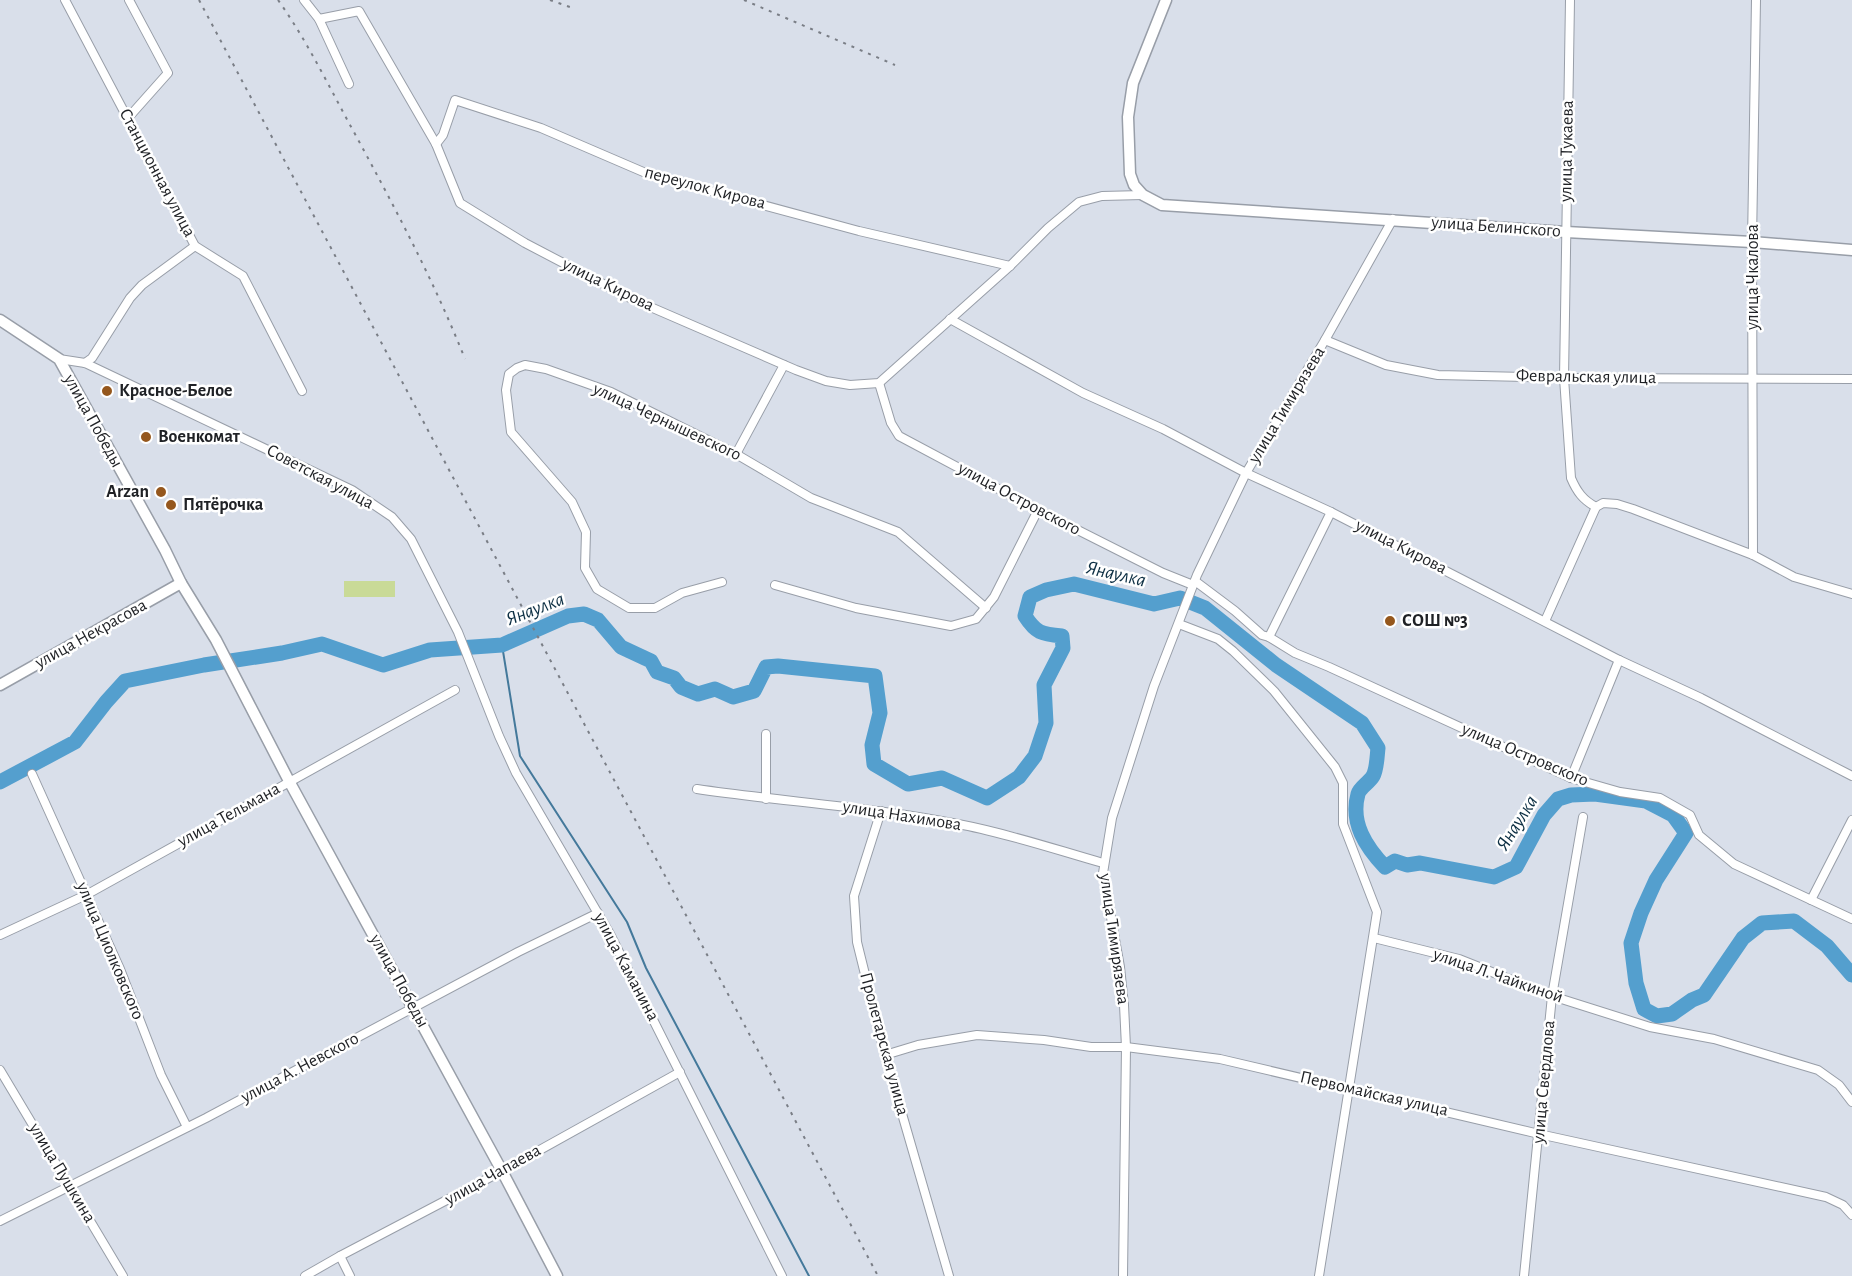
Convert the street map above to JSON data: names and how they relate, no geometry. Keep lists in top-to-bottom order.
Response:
{
  "streets": {
    "street": [
      "улица Тукаева",
      "Станционная улица",
      "переулок Кирова",
      "улица Белинского",
      "улица Чкалова",
      "улица Кирова",
      "Февральская улица",
      "улица Тимирязева",
      "улица Победы",
      "улица Чернышевского",
      "Советская улица",
      "улица Островского",
      "улица Некрасова",
      "улица Тельмана",
      "улица Нахимова",
      "улица Циолковского",
      "улица Каманина",
      "улица Л. Чайкиной",
      "Пролетарская улица",
      "улица А. Невского",
      "улица Свердлова",
      "Первомайская улица",
      "улица Пушкина",
      "улица Чапаева"
    ]
  },
  "crossings": [
    ["улица Тукаева", "улица Белинского"],
    ["улица Тукаева", "Февральская улица"],
    ["переулок Кирова", "улица Кирова"],
    ["улица Белинского", "улица Чкалова"],
    ["улица Белинского", "улица Тимирязева"],
    ["улица Чкалова", "Февральская улица"],
    ["улица Кирова", "улица Тимирязева"],
    ["улица Кирова", "улица Островского"],
    ["Февральская улица", "улица Тимирязева"],
    ["улица Тимирязева", "улица Островского"],
    ["улица Тимирязева", "улица Нахимова"],
    ["улица Тимирязева", "Первомайская улица"],
    ["улица Победы", "Советская улица"],
    ["улица Победы", "улица Некрасова"],
    ["улица Победы", "улица Тельмана"],
    ["улица Победы", "улица А. Невского"],
    ["улица Победы", "улица Чапаева"],
    ["Советская улица", "улица Каманина"],
    ["улица Тельмана", "улица Циолковского"],
    ["улица Нахимова", "Пролетарская улица"],
    ["улица Циолковского", "улица А. Невского"],
    ["улица Каманина", "улица А. Невского"],
    ["улица Каманина", "улица Чапаева"],
    ["улица Л. Чайкиной", "улица Свердлова"],
    ["Пролетарская улица", "Первомайская улица"],
    ["улица А. Невского", "улица Пушкина"],
    ["улица Свердлова", "Первомайская улица"]
  ],
  "water": ["Янаулка"],
  "places": [
    "Красное-Белое",
    "Военкомат",
    "Arzan",
    "Пятёрочка",
    "СОШ №3"
  ]
}
